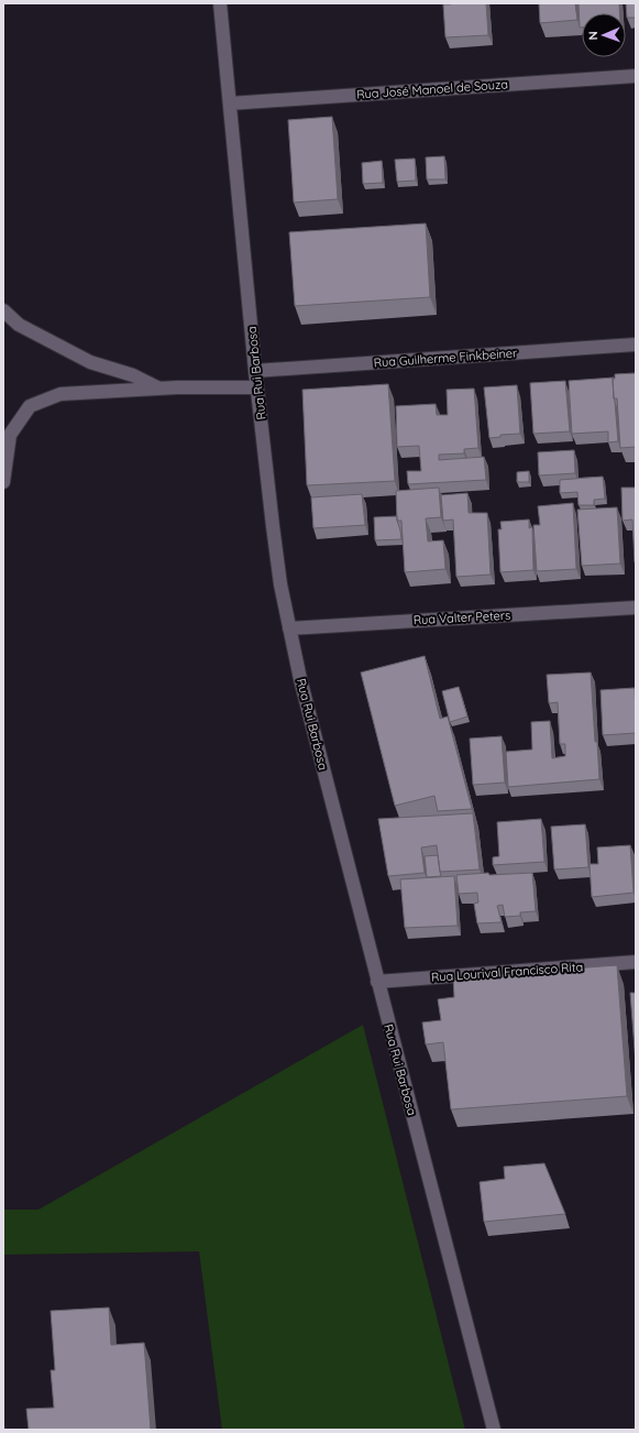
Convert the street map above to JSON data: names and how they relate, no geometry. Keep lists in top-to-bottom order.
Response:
{
  "streets": {
    "street": [
      "Rua José Manoel de Souza",
      "Rua Guilherme Finkbeiner",
      "Rua Rui Barbosa",
      "Rua Valter Peters",
      "Rua Lourival Francisco Rita"
    ]
  },
  "crossings": [
    ["Rua José Manoel de Souza", "Rua Rui Barbosa"],
    ["Rua Guilherme Finkbeiner", "Rua Rui Barbosa"],
    ["Rua Rui Barbosa", "Rua Valter Peters"],
    ["Rua Rui Barbosa", "Rua Lourival Francisco Rita"]
  ],
  "north": "left"
}
